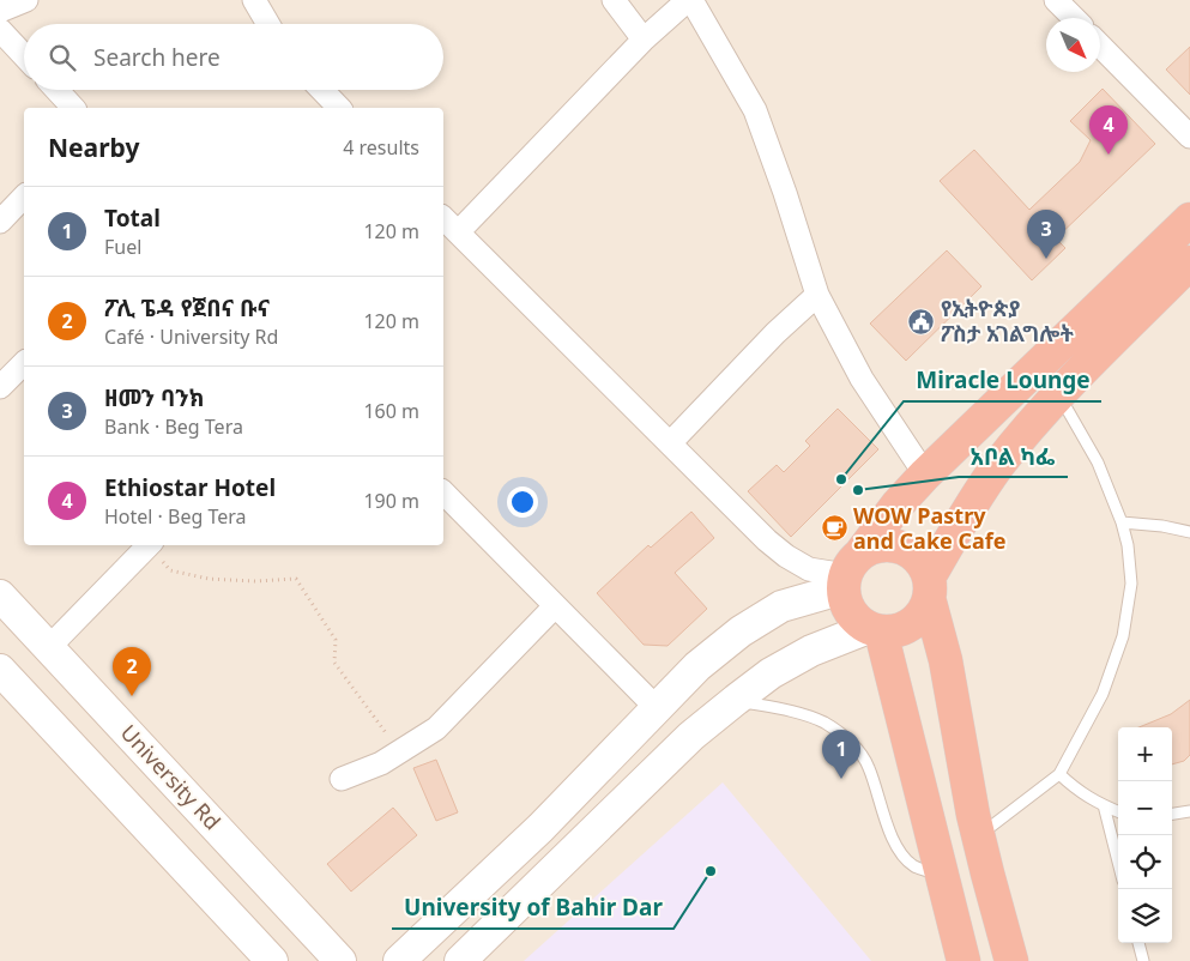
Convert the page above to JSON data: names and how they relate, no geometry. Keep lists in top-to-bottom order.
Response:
{
  "streets": {
    "street": ["University Rd"]
  },
  "places": {
    "public building": ["የኢትዮጵያ ፖስታ አገልግሎት"],
    "other": ["Miracle Lounge", "አቦል ካፌ", "University of Bahir Dar"],
    "cafe": ["WOW Pastry and Cake Cafe"]
  },
  "north": "bottom right",
  "page": {
    "search": "Search here",
    "pins": [
      "4",
      "3",
      "2",
      "1"
    ],
    "heading": ["Nearby", "4 results"],
    "list": [
      {
        "mark": "1",
        "name": "Total",
        "note": "Fuel",
        "value": "120 m"
      },
      {
        "mark": "2",
        "name": "ፖሊ ፔዳ የጀበና ቡና",
        "note": "Café · University Rd",
        "value": "120 m"
      },
      {
        "mark": "3",
        "name": "ዘመን ባንክ",
        "note": "Bank · Beg Tera",
        "value": "160 m"
      },
      {
        "mark": "4",
        "name": "Ethiostar Hotel",
        "note": "Hotel · Beg Tera",
        "value": "190 m"
      }
    ],
    "map_buttons": ["+", "−"]
  }
}
